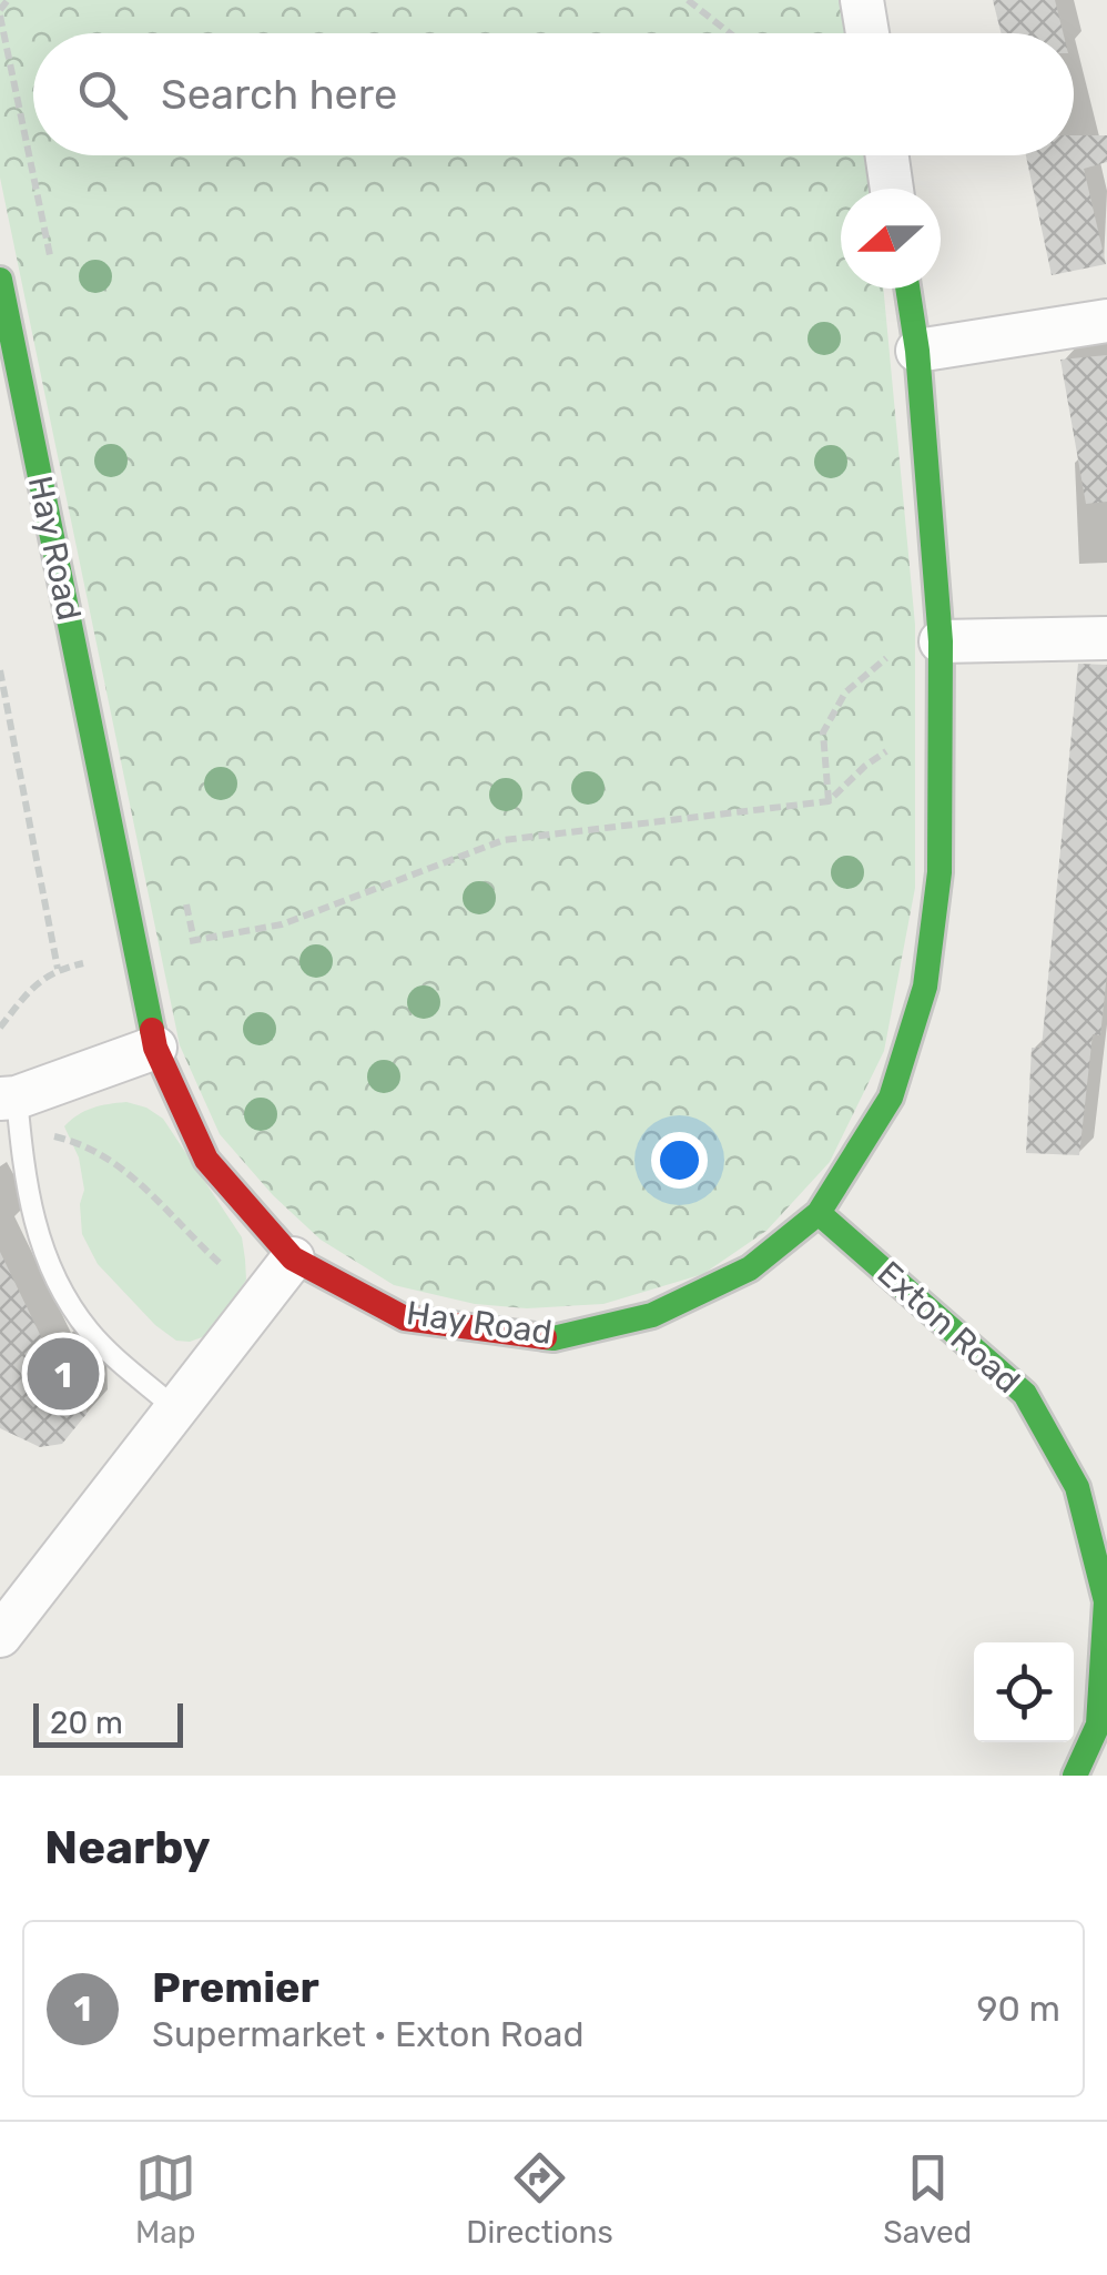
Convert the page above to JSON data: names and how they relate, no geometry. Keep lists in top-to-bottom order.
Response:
{
  "streets": {
    "street": ["Hay Road", "Exton Road"]
  },
  "crossings": [
    ["Hay Road", "Exton Road"]
  ],
  "scale_bar": "20 m",
  "north": "left",
  "page": {
    "search": "Search here",
    "pins": "1",
    "scale": "20 m",
    "heading": "Nearby",
    "list": [
      {
        "mark": "1",
        "name": "Premier",
        "note": "Supermarket · Exton Road",
        "value": "90 m"
      }
    ],
    "nav": ["Map", "Directions", "Saved"]
  }
}
